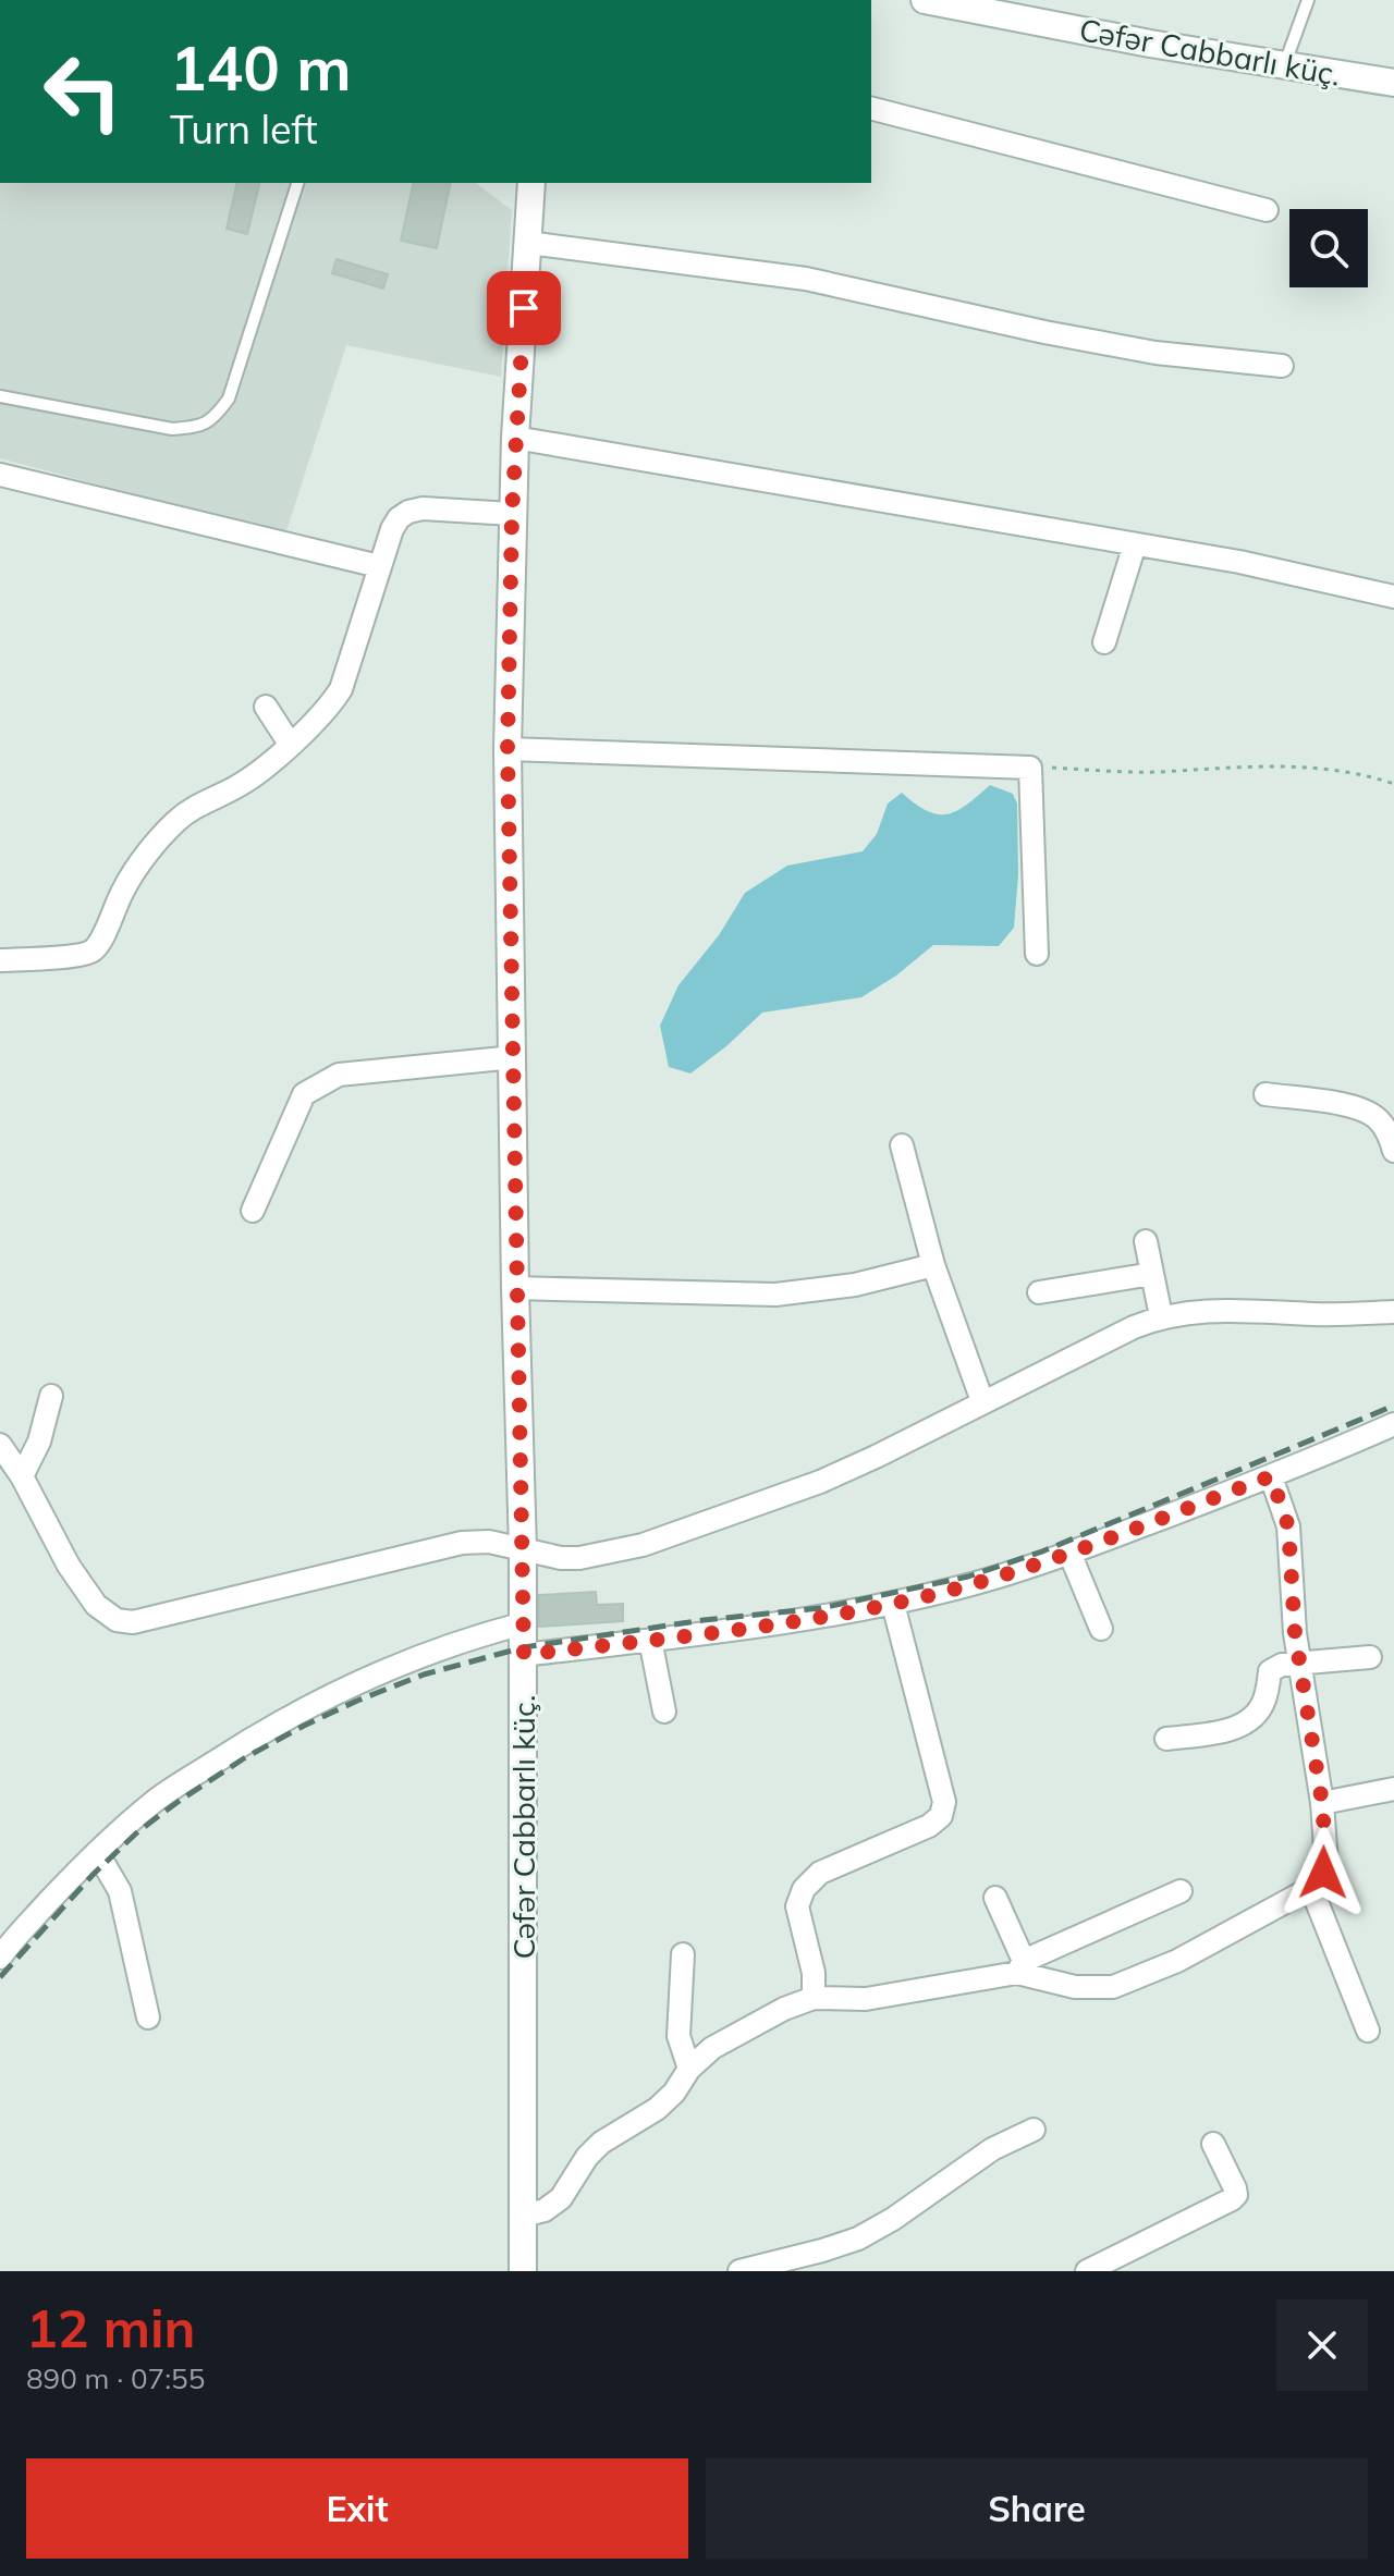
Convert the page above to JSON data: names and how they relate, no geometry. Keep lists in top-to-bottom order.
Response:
{
  "streets": {
    "street": ["Cəfər Cabbarlı küç."]
  },
  "page": {
    "turn": ["140 m", "Turn left"],
    "heading": ["12 min", "890 m · 07:55"],
    "buttons": ["Exit", "Share"]
  }
}
